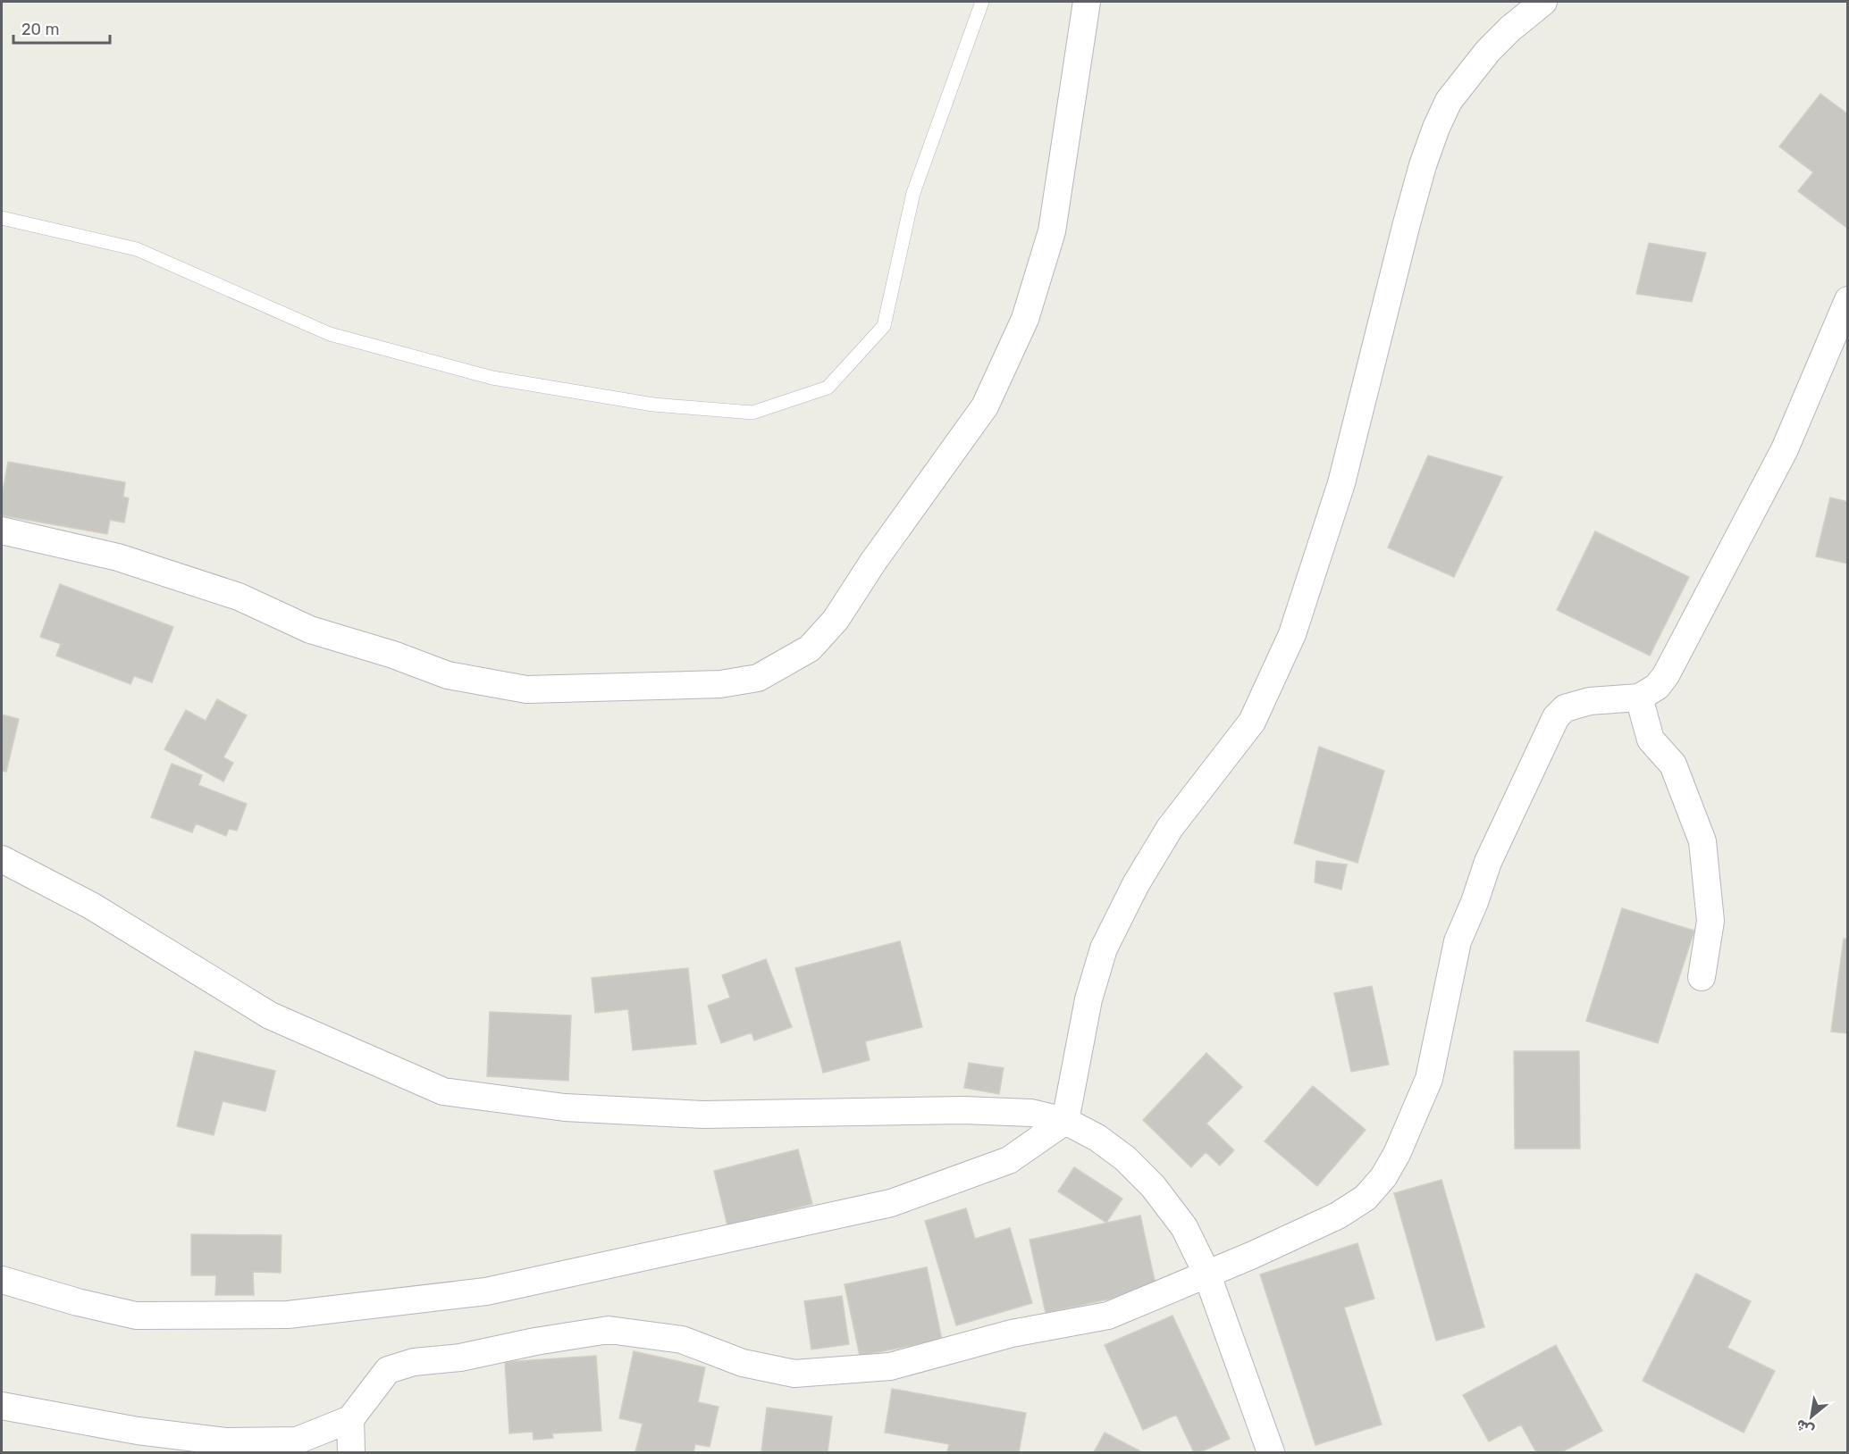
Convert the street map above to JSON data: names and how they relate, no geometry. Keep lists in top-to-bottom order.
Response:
{
  "scale_bar": "20 m",
  "north": "bottom left"
}
